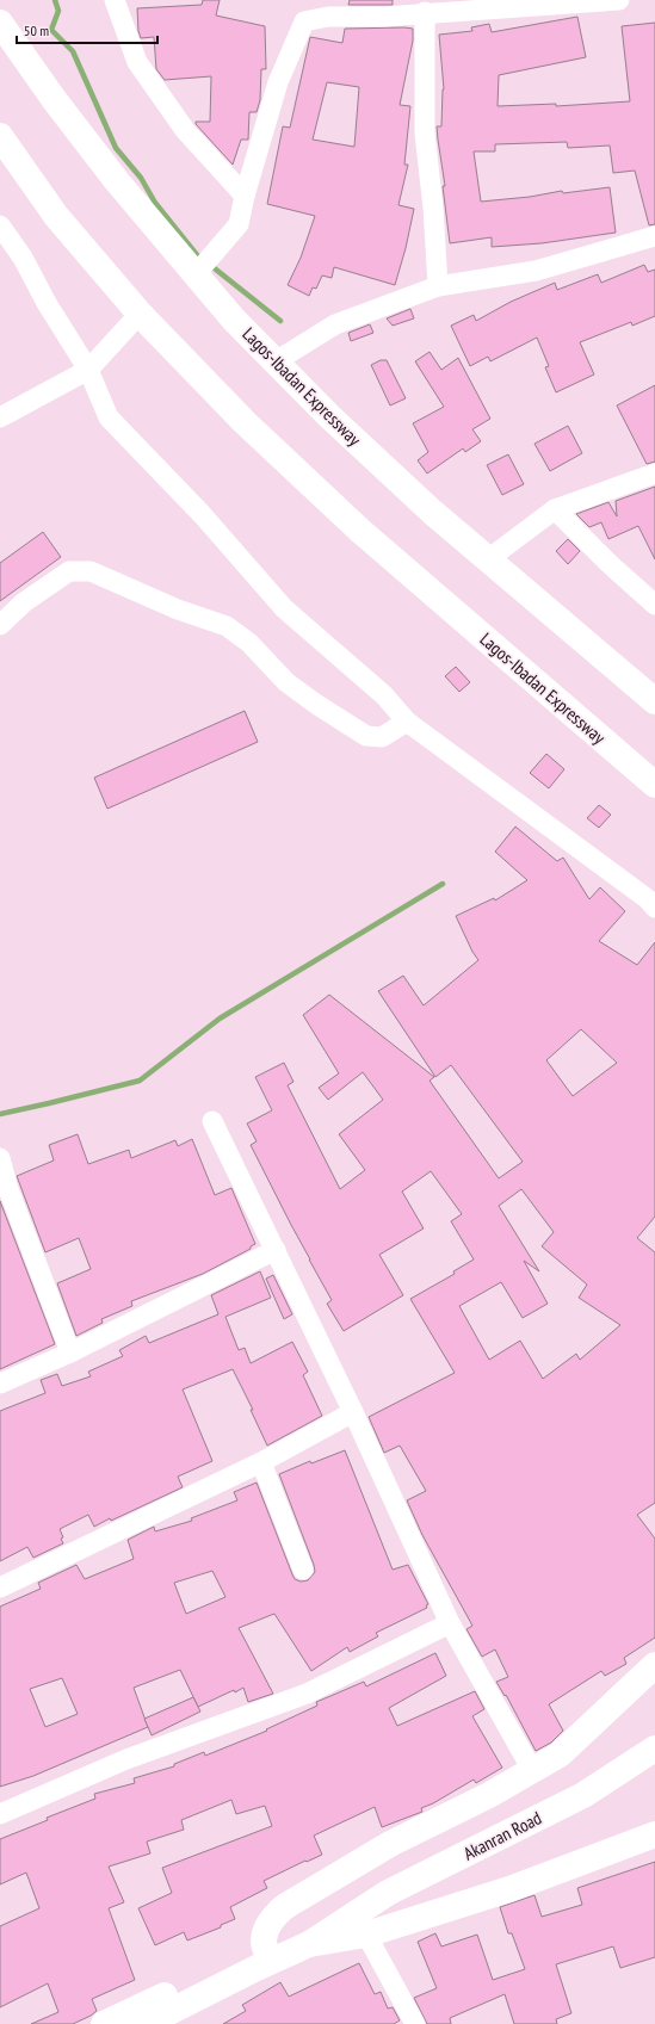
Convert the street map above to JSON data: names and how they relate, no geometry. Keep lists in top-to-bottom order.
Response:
{
  "streets": {
    "main road": ["Lagos-Ibadan Expressway", "Akanran Road"]
  },
  "scale_bar": "50 m"
}
